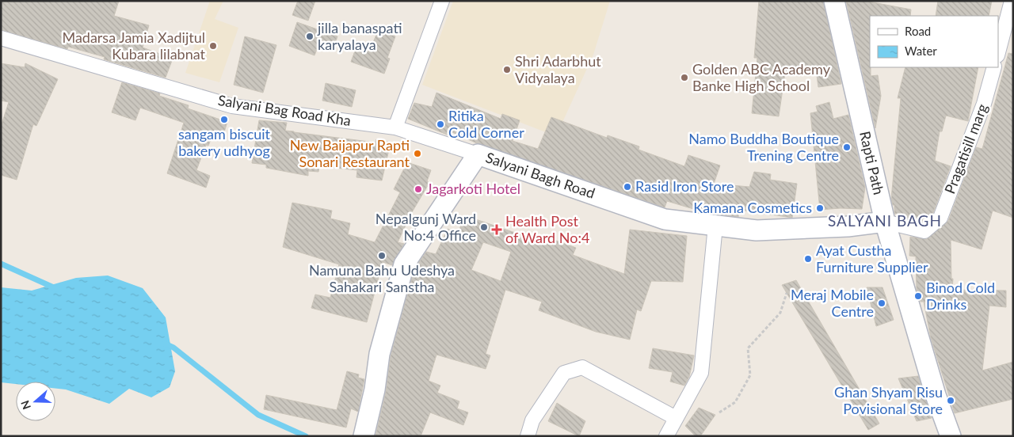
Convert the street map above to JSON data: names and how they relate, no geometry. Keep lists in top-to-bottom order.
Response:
{
  "streets": {
    "street": [
      "Salyani Bag Road Kha",
      "Pragatisill marg",
      "Rapti Path",
      "Salyani Bagh Road"
    ]
  },
  "crossings": [
    ["Salyani Bag Road Kha", "Salyani Bagh Road"],
    ["Pragatisill marg", "Rapti Path"],
    ["Pragatisill marg", "Salyani Bagh Road"],
    ["Rapti Path", "Salyani Bagh Road"]
  ],
  "districts": ["SALYANI BAGH"],
  "places": {
    "other": [
      "jilla banaspati karyalaya",
      "Madarsa Jamia Xadijtul Kubara lilabnat",
      "Shri Adarbhut Vidyalaya",
      "Golden ABC Academy Banke High School",
      "sangam biscuit bakery udhyog",
      "Ritika Cold Corner",
      "Namo Buddha Boutique Trening Centre",
      "New Baijapur Rapti Sonari Restaurant",
      "Rasid Iron Store",
      "Jagarkoti Hotel",
      "Kamana Cosmetics",
      "Nepalgunj Ward No:4 Office",
      "Namuna Bahu Udeshya Sahakari Sanstha",
      "Ayat Custha Furniture Supplier",
      "Binod Cold Drinks",
      "Meraj Mobile Centre",
      "Ghan Shyam Risu Povisional Store"
    ],
    "health": ["Health Post of Ward No:4"]
  },
  "legend": ["Road", "Water"],
  "north": "left"
}
